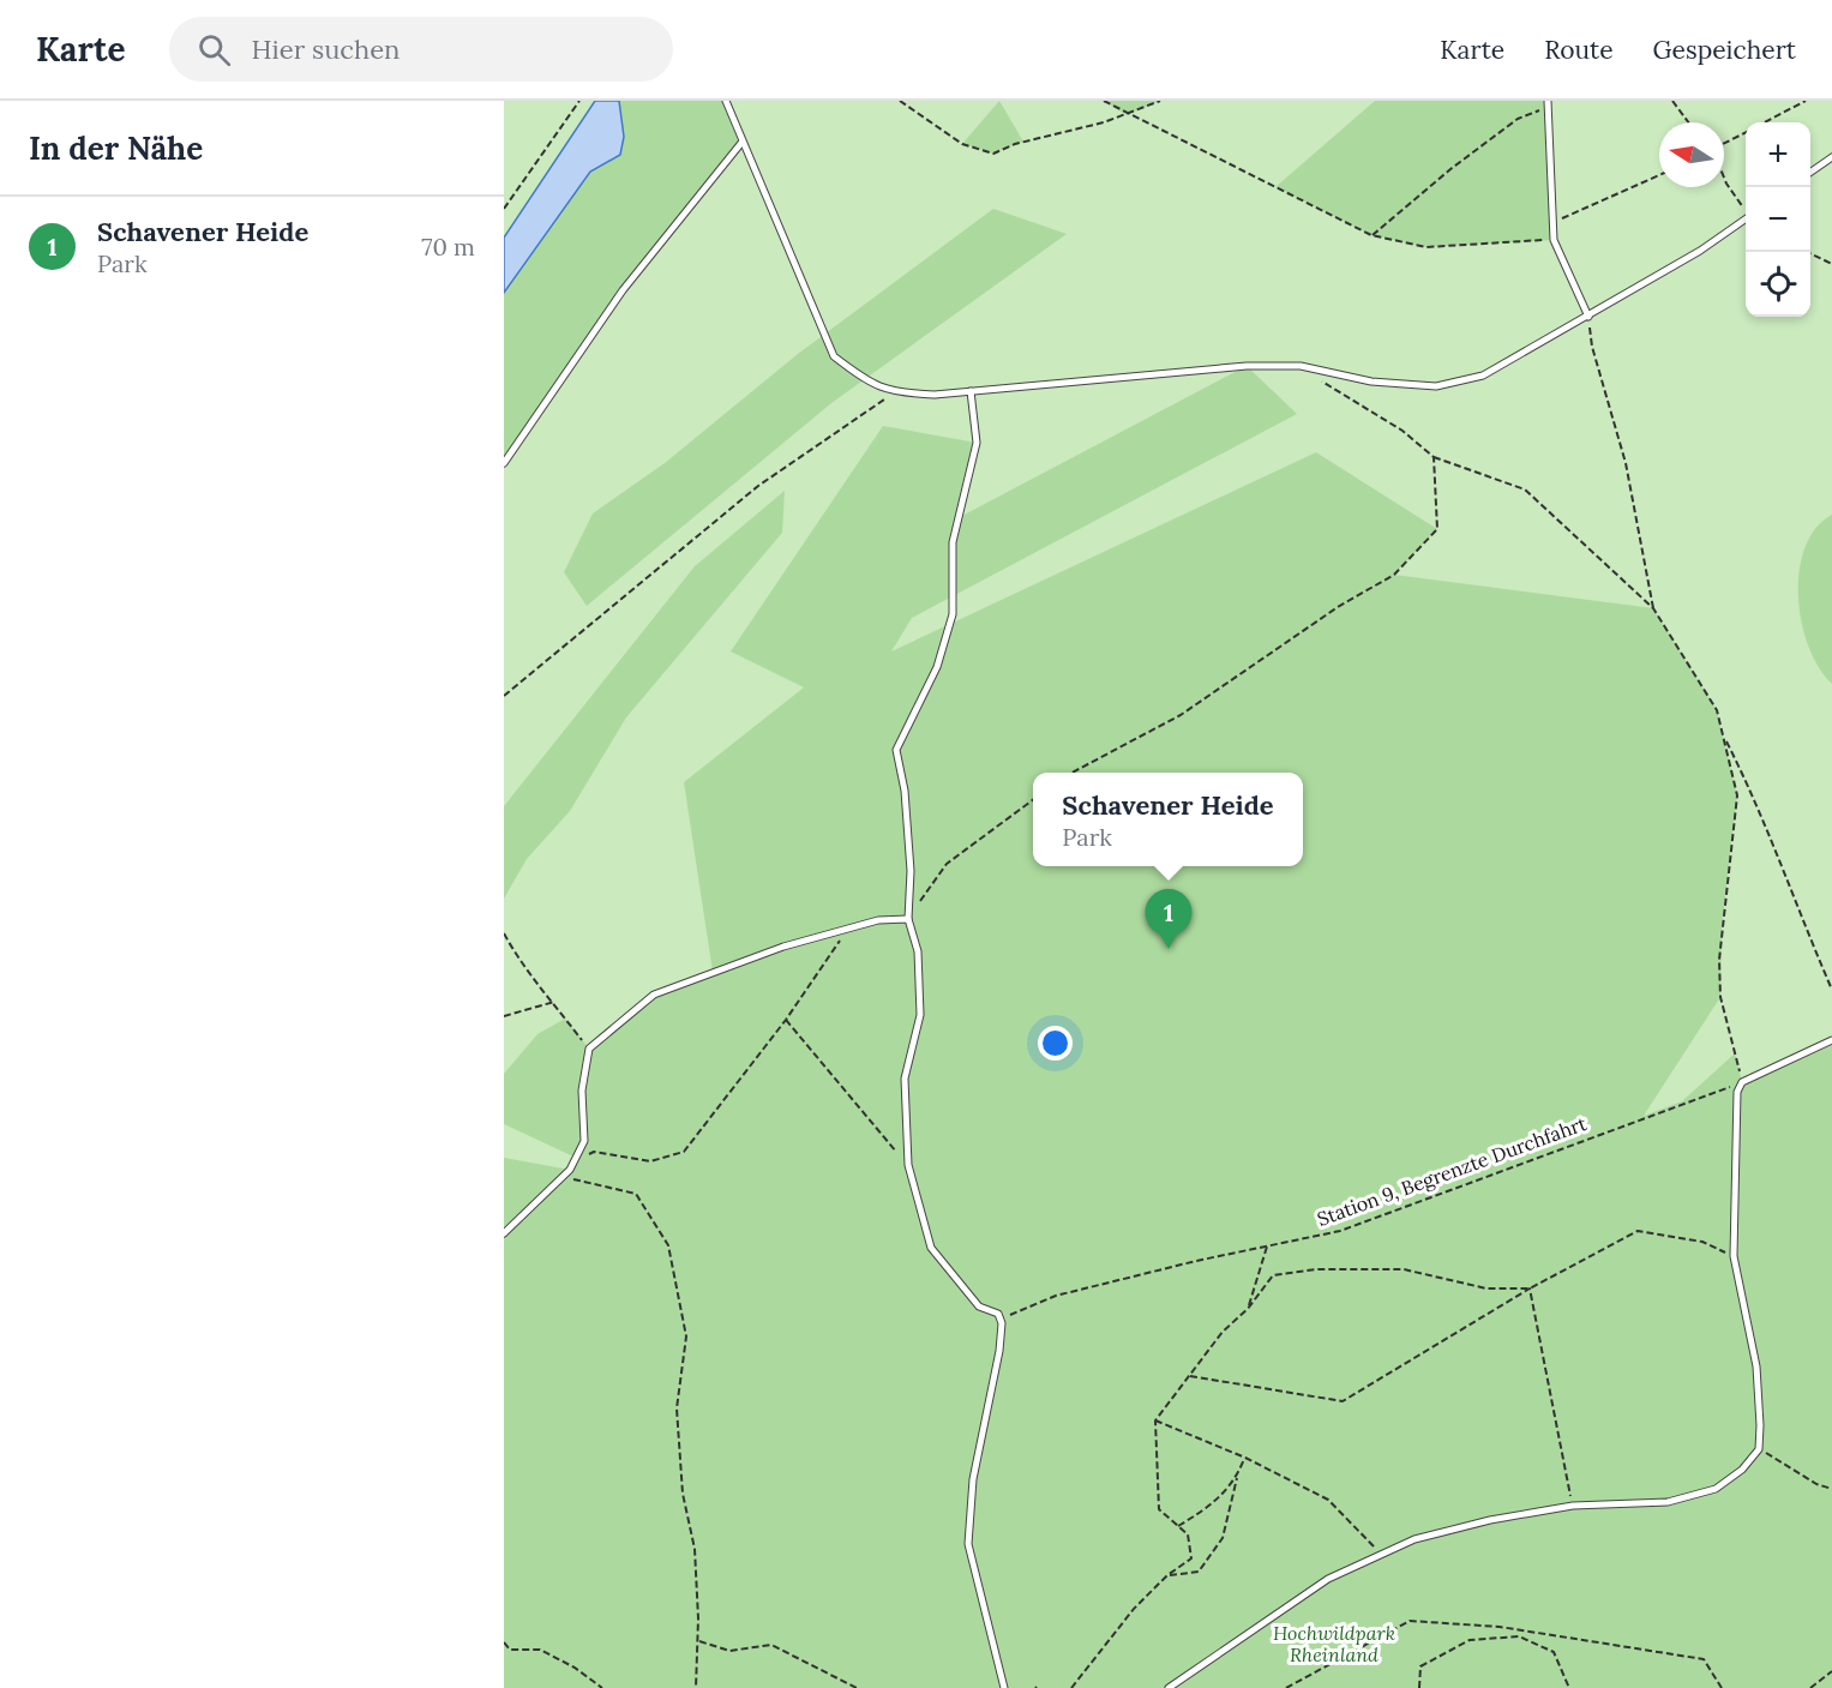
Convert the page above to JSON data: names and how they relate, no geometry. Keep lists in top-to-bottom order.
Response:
{
  "streets": {
    "path": ["Station 9, Begrenzte Durchfahrt"]
  },
  "parks": ["Hochwildpark Rheinland"],
  "north": "left",
  "page": {
    "header": "Karte",
    "search": "Hier suchen",
    "nav": ["Karte", "Route", "Gespeichert"],
    "heading": "In der Nähe",
    "map_buttons": ["+", "−"],
    "list": [
      {
        "mark": "1",
        "name": "Schavener Heide",
        "note": "Park",
        "value": "70 m"
      }
    ],
    "popup": ["Schavener Heide", "Park"],
    "pins": "1"
  }
}
